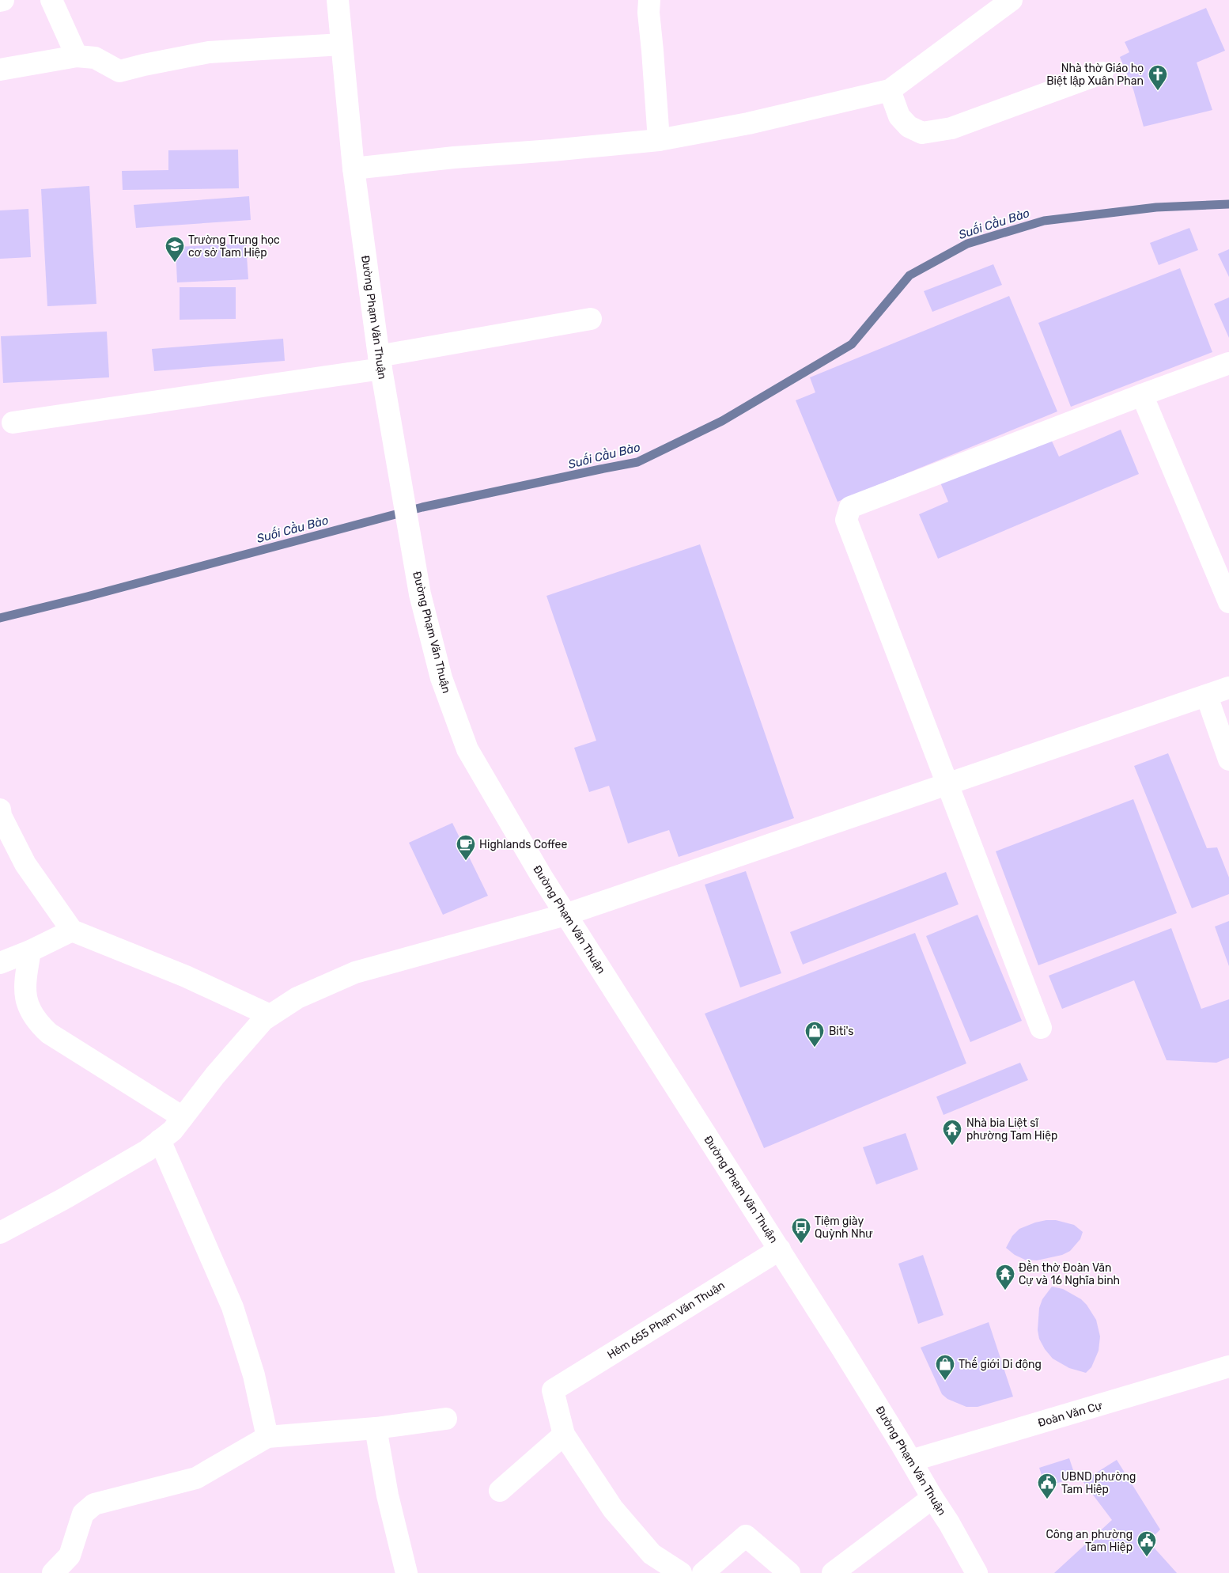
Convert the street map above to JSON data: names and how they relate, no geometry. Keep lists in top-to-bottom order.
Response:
{
  "streets": {
    "street": ["Đường Phạm Văn Thuận", "Hẻm 655 Phạm Văn Thuận", "Đoàn Văn Cự"]
  },
  "crossings": [
    ["Đường Phạm Văn Thuận", "Hẻm 655 Phạm Văn Thuận"],
    ["Đường Phạm Văn Thuận", "Đoàn Văn Cự"]
  ],
  "water": ["Suối Cầu Bào"],
  "places": {
    "church": ["Nhà thờ Giáo họ Biệt lập Xuân Phan"],
    "school or university": ["Trường Trung học cơ sở Tam Hiệp"],
    "cafe": ["Highlands Coffee"],
    "shop": ["Biti's", "Thế giới Di động"],
    "temple": ["Nhà bia Liệt sĩ phường Tam Hiệp", "Đền thờ Đoàn Văn Cự và 16 Nghĩa binh"],
    "bus stop": ["Tiệm giày Quỳnh Như"],
    "public building": ["UBND phường Tam Hiệp", "Công an phường Tam Hiệp"]
  }
}
